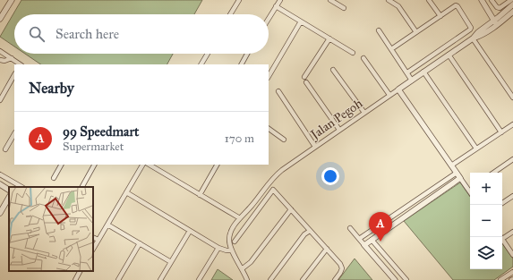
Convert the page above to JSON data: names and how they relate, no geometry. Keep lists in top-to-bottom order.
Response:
{
  "streets": {
    "street": ["Jalan Pegoh"]
  },
  "page": {
    "search": "Search here",
    "heading": "Nearby",
    "list": [
      {
        "mark": "A",
        "name": "99 Speedmart",
        "note": "Supermarket",
        "value": "170 m"
      }
    ],
    "map_buttons": ["+", "−"],
    "pins": "A"
  }
}
